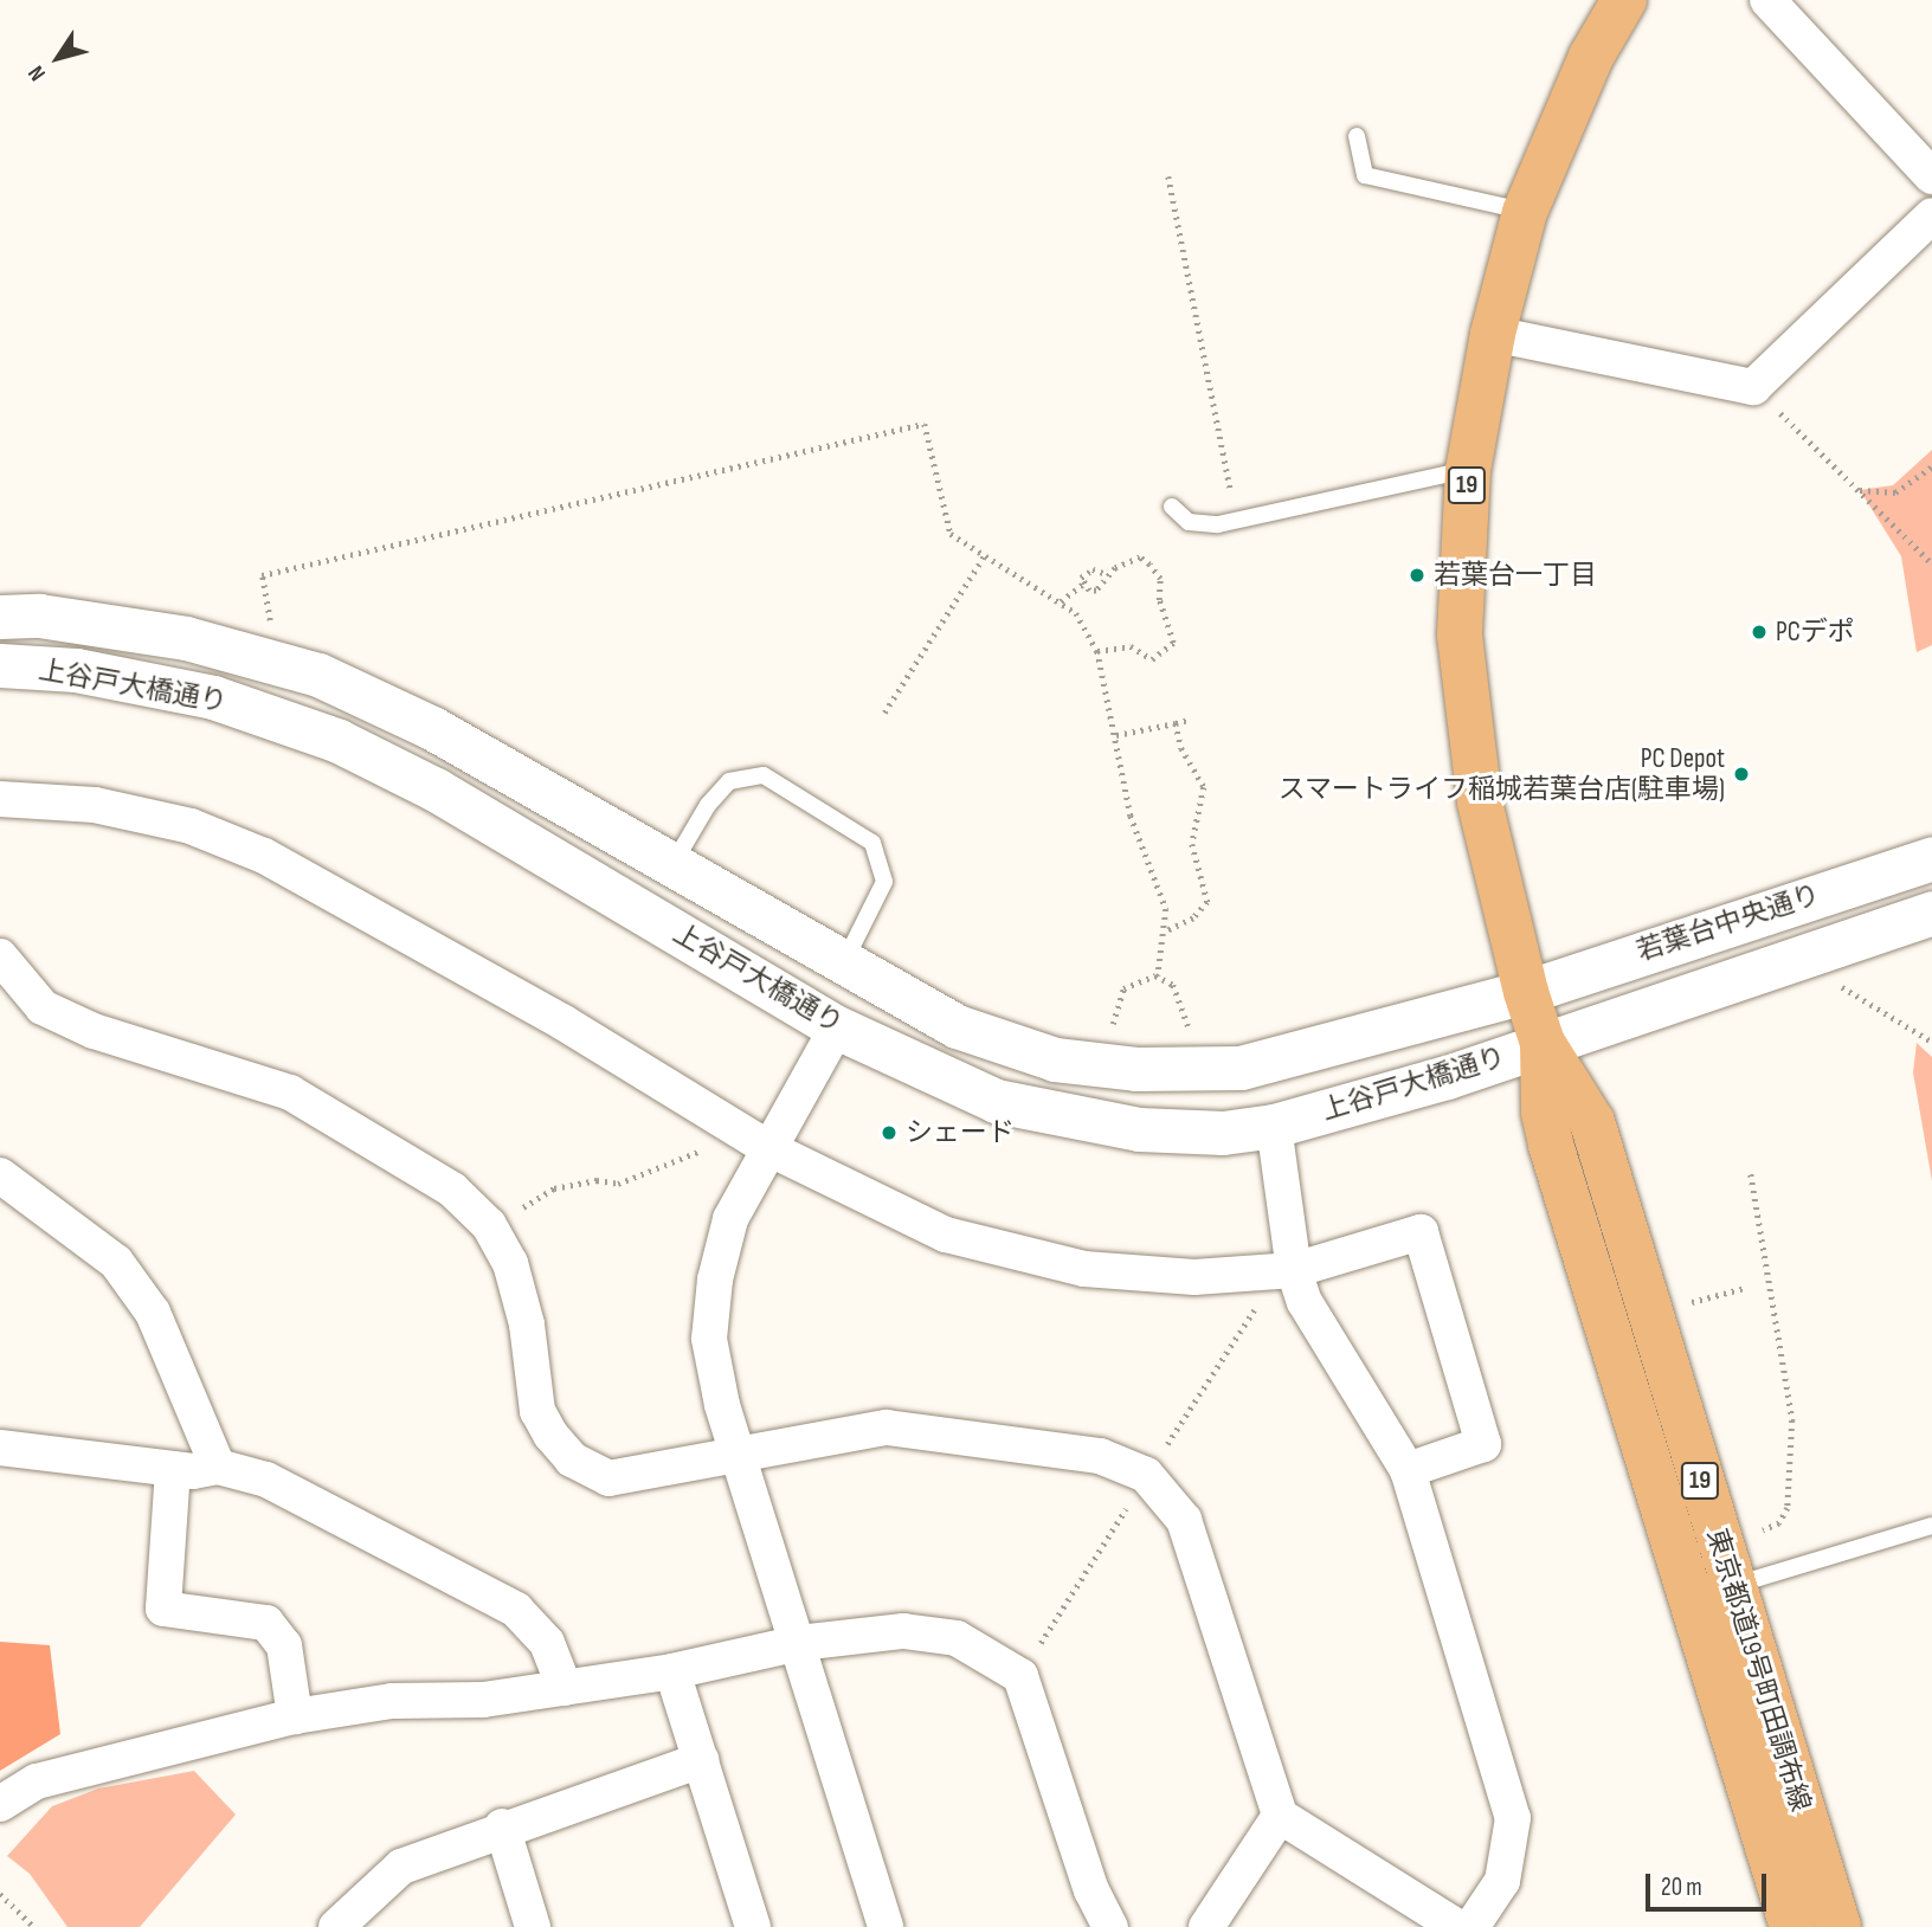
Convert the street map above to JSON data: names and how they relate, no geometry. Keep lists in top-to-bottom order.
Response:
{
  "streets": {
    "main road": ["19", "東京都道19号町田調布線"],
    "street": ["上谷戸大橋通り", "若葉台中央通り"]
  },
  "crossings": [
    ["上谷戸大橋通り", "若葉台中央通り"],
    ["上谷戸大橋通り", "東京都道19号町田調布線"],
    ["若葉台中央通り", "東京都道19号町田調布線"]
  ],
  "places": [
    "若葉台一丁目",
    "PCデポ",
    "PC Depot スマートライフ稲城若葉台店(駐車場)",
    "シェード"
  ],
  "scale_bar": "20 m",
  "north": "bottom left"
}
